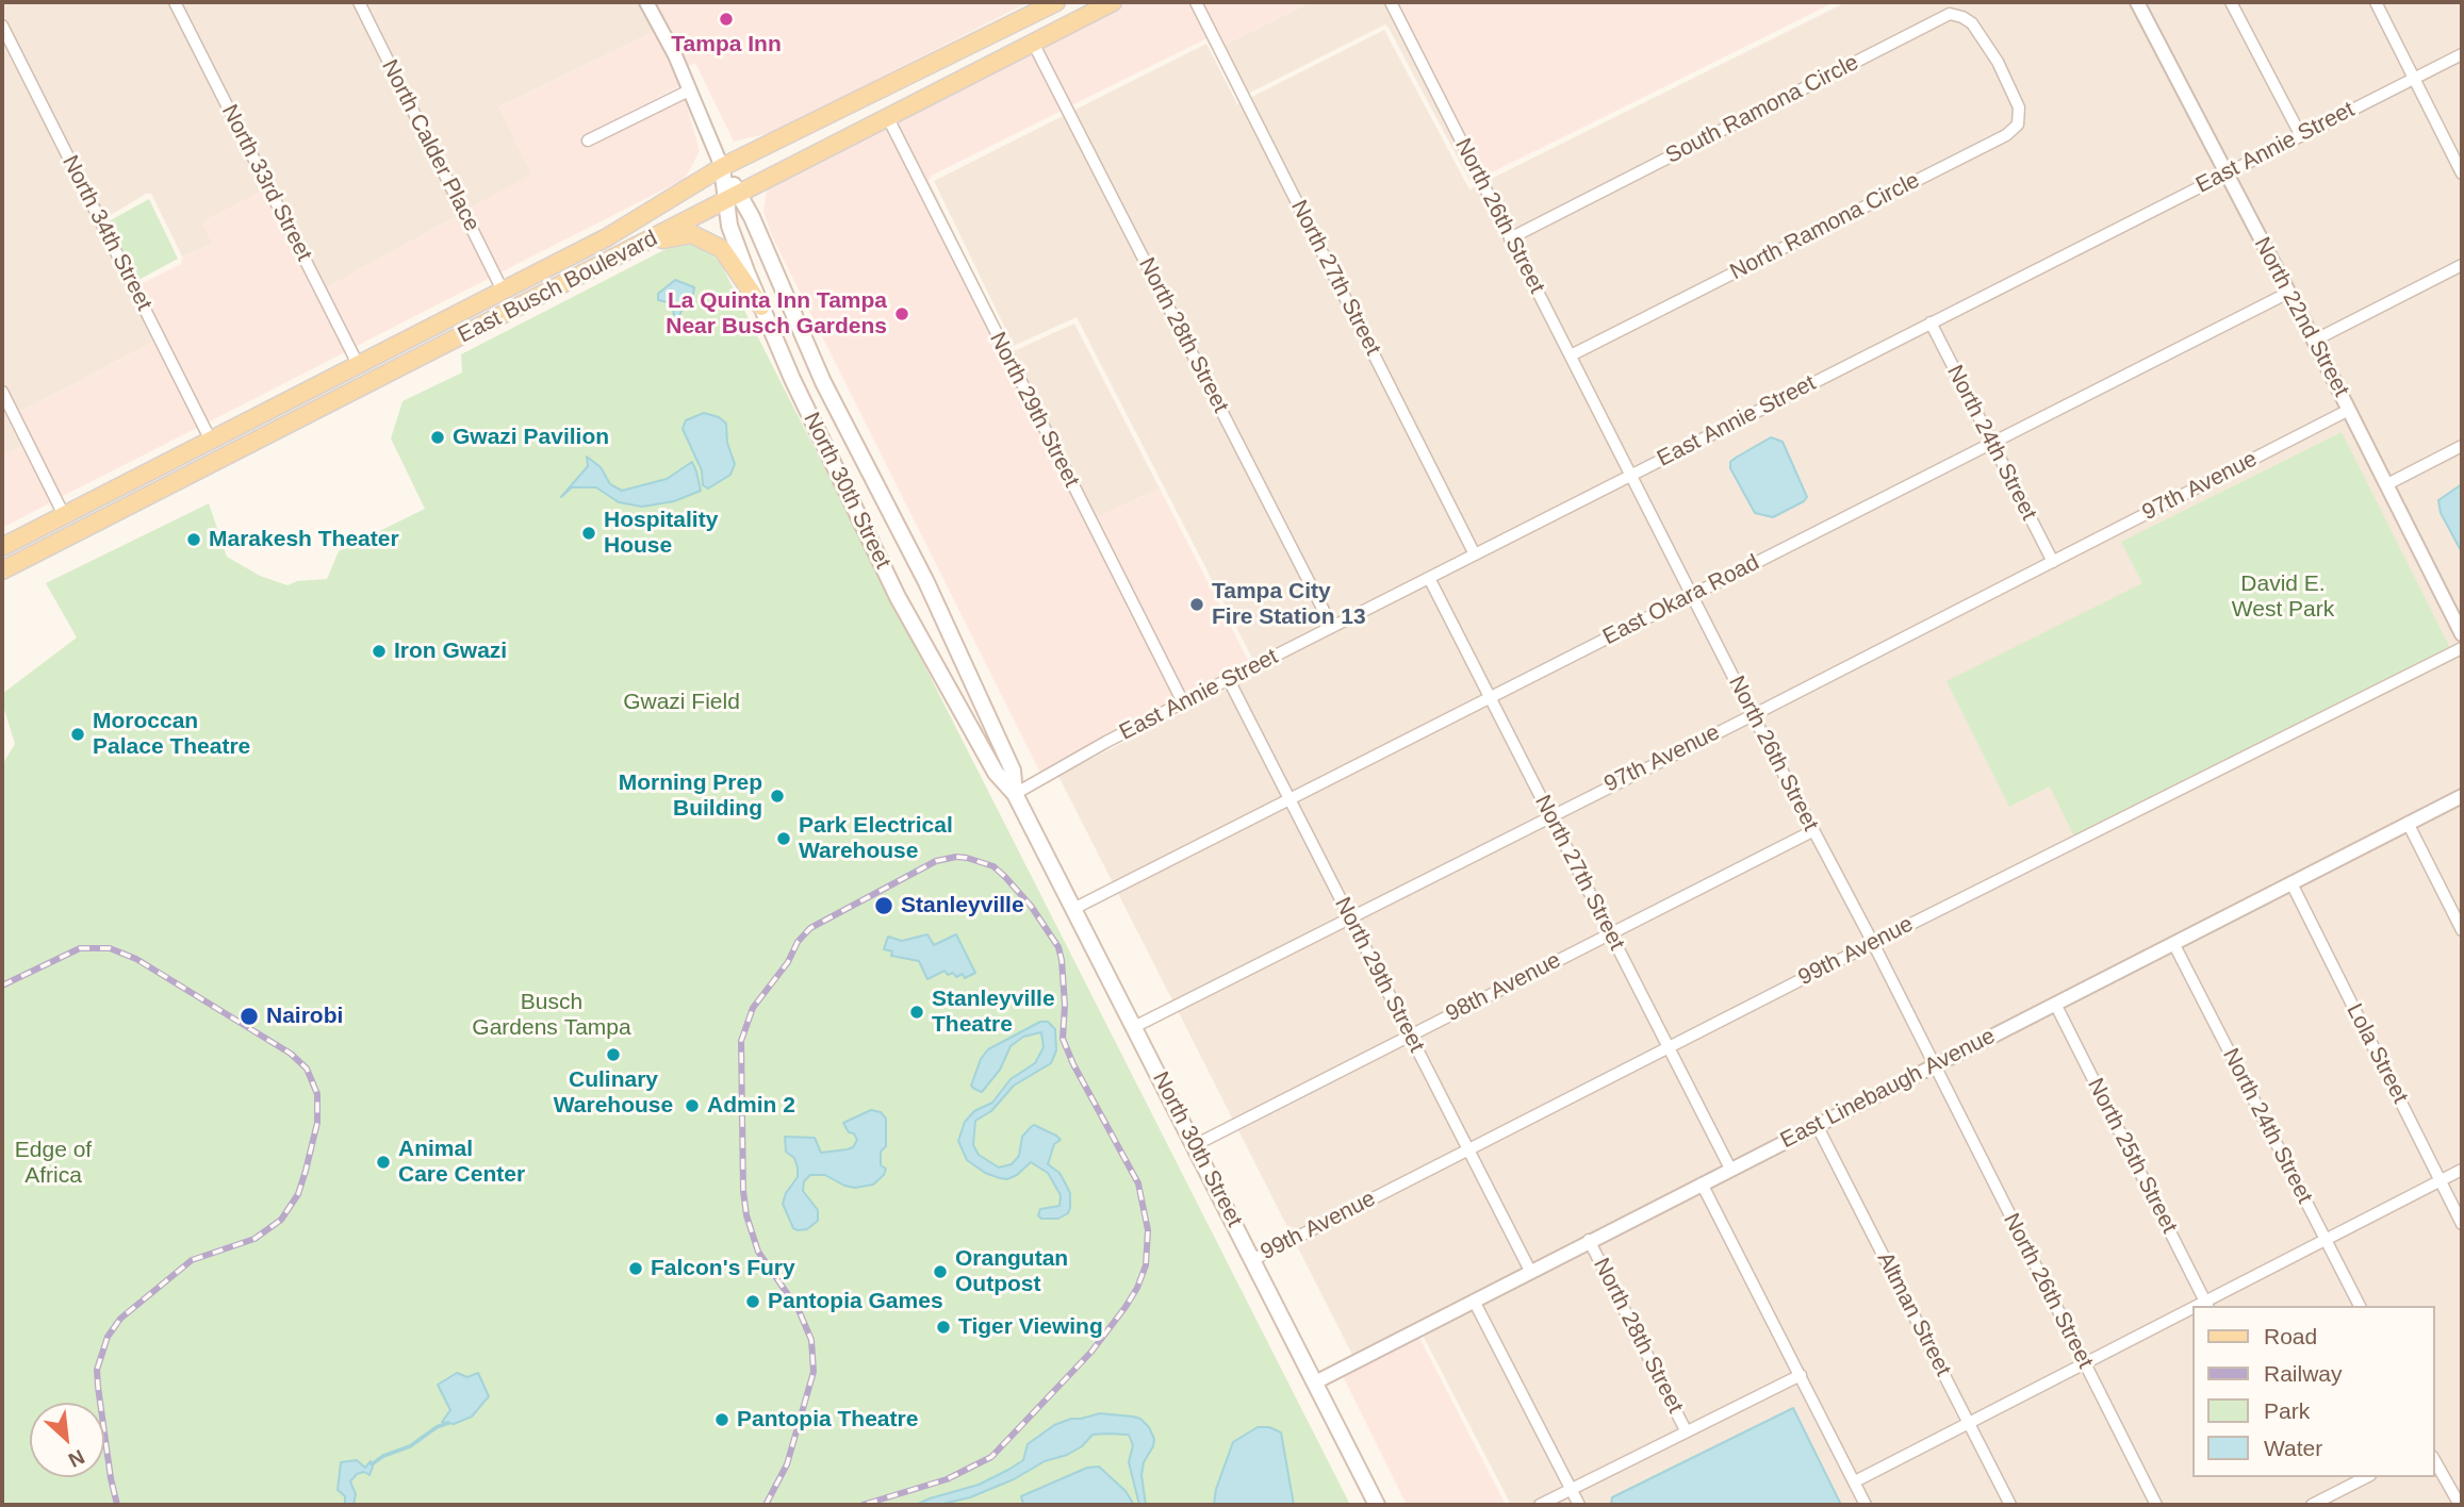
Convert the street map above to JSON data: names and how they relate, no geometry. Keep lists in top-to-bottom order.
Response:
{
  "streets": {
    "main road": ["East Busch Boulevard", "North 30th Street"],
    "street": [
      "South Ramona Circle",
      "North Calder Place",
      "East Annie Street",
      "North 33rd Street",
      "North 26th Street",
      "North Ramona Circle",
      "North 34th Street",
      "North 27th Street",
      "North 22nd Street",
      "North 28th Street",
      "North 29th Street",
      "North 24th Street",
      "97th Avenue",
      "East Okara Road",
      "99th Avenue",
      "98th Avenue",
      "Lola Street",
      "East Linebaugh Avenue",
      "North 25th Street",
      "Altman Street"
    ]
  },
  "crossings": [
    ["South Ramona Circle", "North 26th Street"],
    ["South Ramona Circle", "North Ramona Circle"],
    ["North Calder Place", "East Busch Boulevard"],
    ["East Annie Street", "North 26th Street"],
    ["East Annie Street", "North 27th Street"],
    ["East Annie Street", "North 22nd Street"],
    ["East Annie Street", "North 28th Street"],
    ["East Annie Street", "North 29th Street"],
    ["East Annie Street", "North 24th Street"],
    ["East Annie Street", "North 30th Street"],
    ["North 33rd Street", "East Busch Boulevard"],
    ["North 26th Street", "North Ramona Circle"],
    ["North 26th Street", "97th Avenue"],
    ["North 26th Street", "East Okara Road"],
    ["North 26th Street", "99th Avenue"],
    ["North 26th Street", "98th Avenue"],
    ["North 26th Street", "East Linebaugh Avenue"],
    ["North 34th Street", "East Busch Boulevard"],
    ["North 27th Street", "97th Avenue"],
    ["North 27th Street", "East Okara Road"],
    ["North 27th Street", "99th Avenue"],
    ["North 27th Street", "98th Avenue"],
    ["North 27th Street", "East Linebaugh Avenue"],
    ["East Busch Boulevard", "North 28th Street"],
    ["East Busch Boulevard", "North 29th Street"],
    ["East Busch Boulevard", "North 30th Street"],
    ["North 22nd Street", "97th Avenue"],
    ["North 22nd Street", "East Okara Road"],
    ["North 28th Street", "East Linebaugh Avenue"],
    ["North 29th Street", "97th Avenue"],
    ["North 29th Street", "East Okara Road"],
    ["North 29th Street", "99th Avenue"],
    ["North 29th Street", "98th Avenue"],
    ["North 29th Street", "East Linebaugh Avenue"],
    ["North 24th Street", "97th Avenue"],
    ["North 24th Street", "East Okara Road"],
    ["North 24th Street", "East Linebaugh Avenue"],
    ["97th Avenue", "North 30th Street"],
    ["North 30th Street", "East Okara Road"],
    ["North 30th Street", "99th Avenue"],
    ["North 30th Street", "98th Avenue"],
    ["North 30th Street", "East Linebaugh Avenue"],
    ["Lola Street", "East Linebaugh Avenue"],
    ["East Linebaugh Avenue", "North 25th Street"],
    ["East Linebaugh Avenue", "Altman Street"]
  ],
  "parks": [
    "David E. West Park",
    "Gwazi Field",
    "Busch Gardens Tampa",
    "Edge of Africa"
  ],
  "places": [
    "Tampa Inn",
    "La Quinta Inn Tampa Near Busch Gardens",
    "Gwazi Pavilion",
    "Hospitality House",
    "Marakesh Theater",
    "Tampa City Fire Station 13",
    "Iron Gwazi",
    "Moroccan Palace Theatre",
    "Morning Prep Building",
    "Park Electrical Warehouse",
    "Stanleyville",
    "Stanleyville Theatre",
    "Nairobi",
    "Culinary Warehouse",
    "Admin 2",
    "Animal Care Center",
    "Falcon's Fury",
    "Orangutan Outpost",
    "Pantopia Games",
    "Tiger Viewing",
    "Pantopia Theatre"
  ],
  "legend": [
    "Road",
    "Railway",
    "Park",
    "Water"
  ],
  "north": "bottom right"
}
